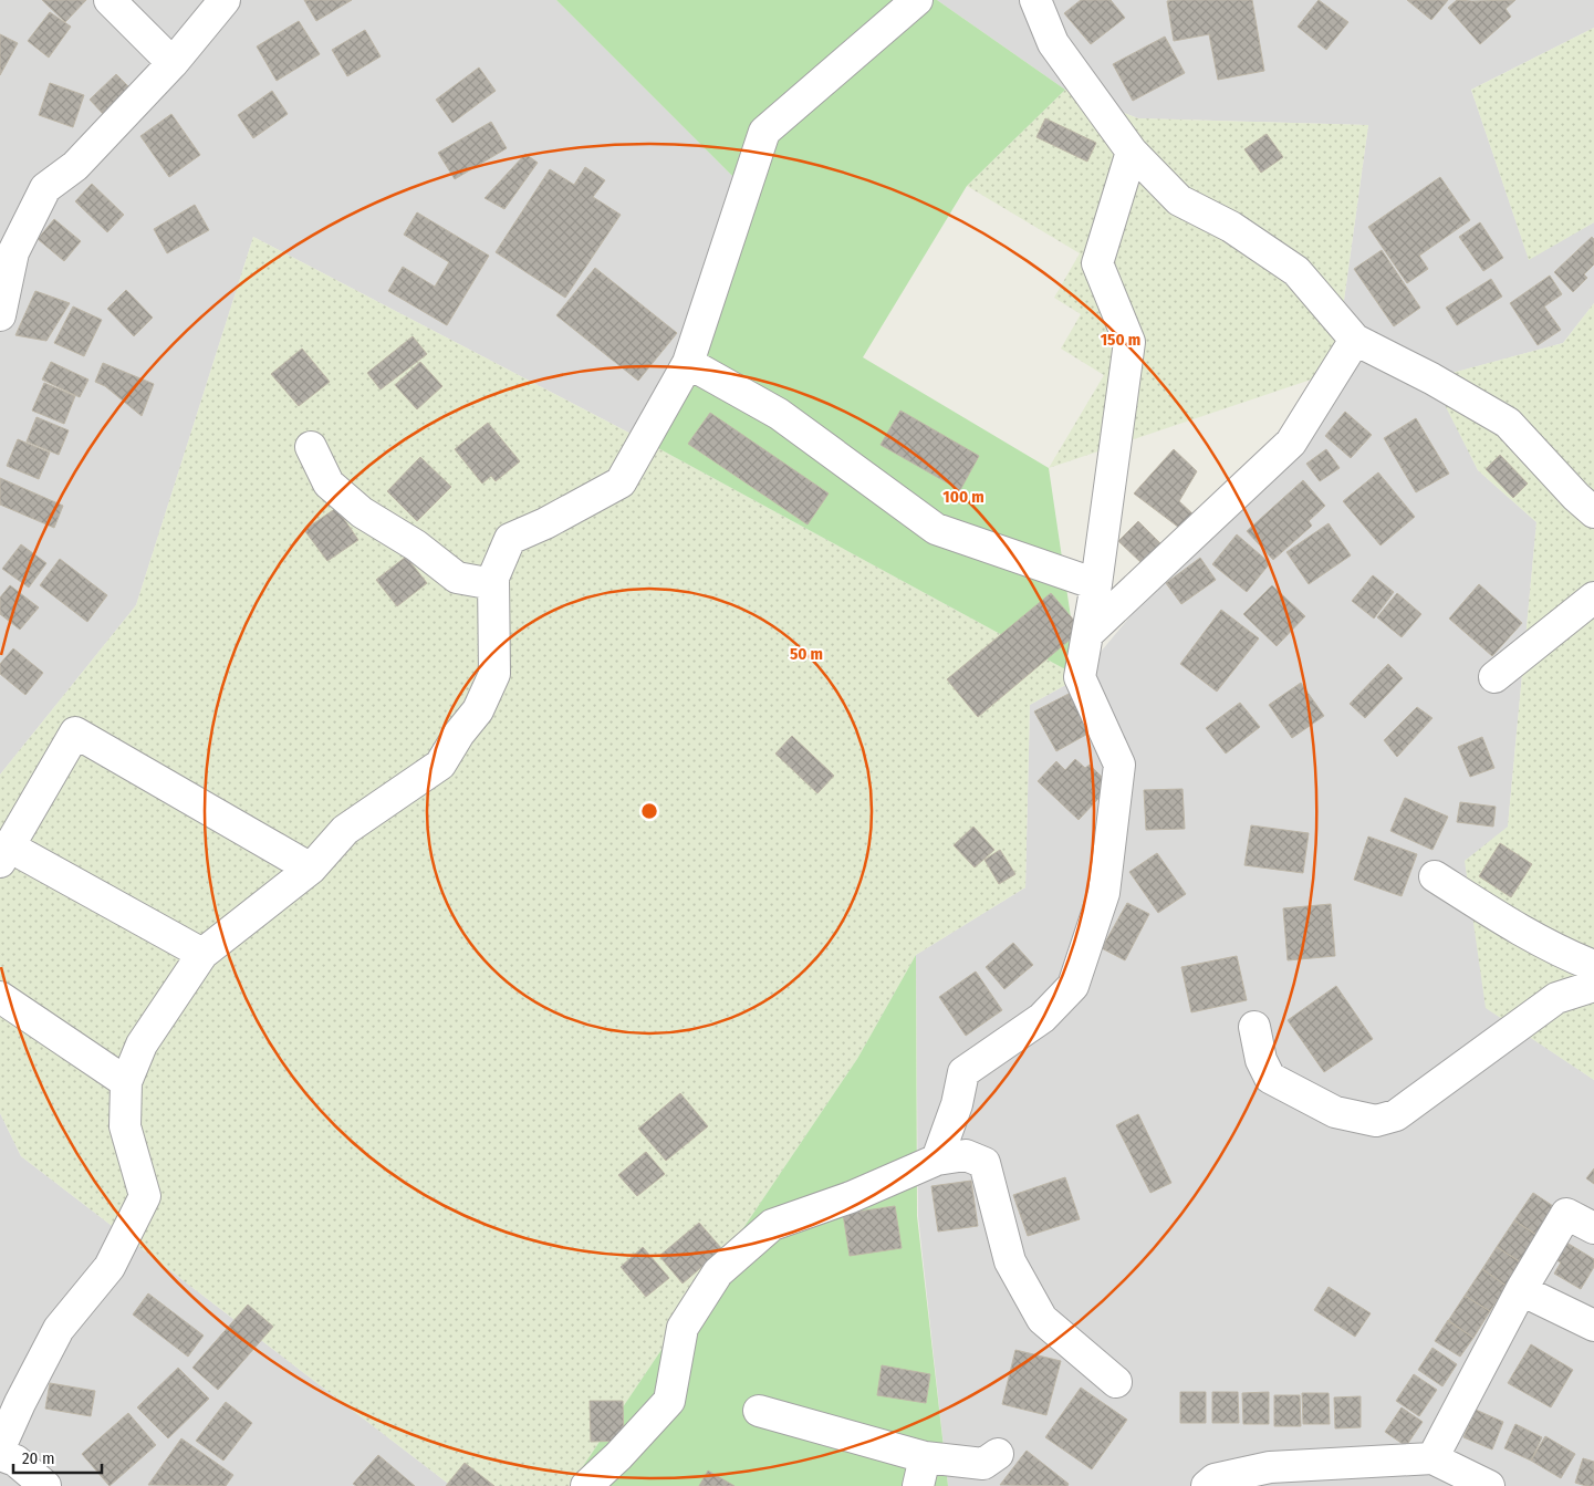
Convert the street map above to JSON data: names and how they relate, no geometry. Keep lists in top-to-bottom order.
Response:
{
  "scale_bar": "20 m",
  "rings": ["150 m", "100 m", "50 m"]
}
